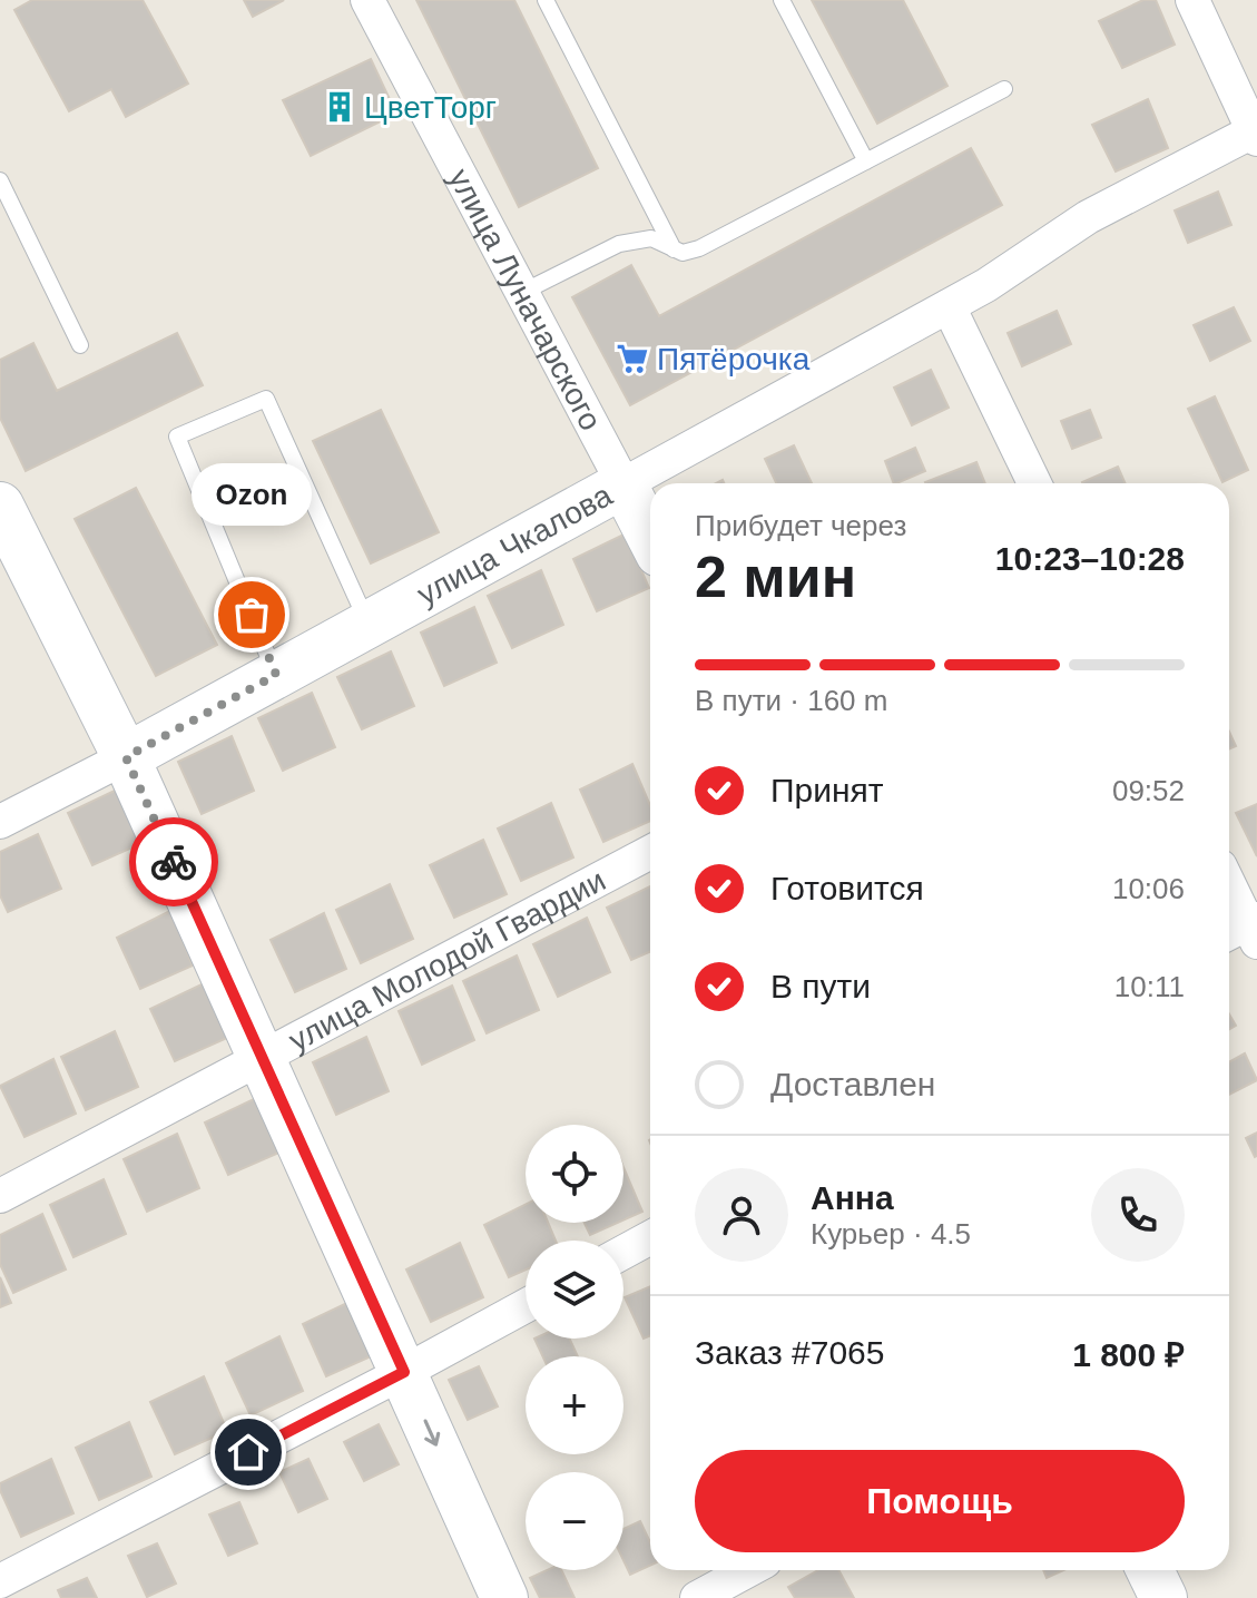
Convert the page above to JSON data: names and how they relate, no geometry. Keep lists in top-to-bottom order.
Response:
{
  "streets": {
    "main road": ["улица Луначарского", "улица Чкалова"],
    "street": ["улица Молодой Гвардии"]
  },
  "crossings": [
    ["улица Луначарского", "улица Чкалова"]
  ],
  "places": {
    "building": ["ЦветТорг"],
    "supermarket": ["Пятёрочка"],
    "other": ["Ozon"]
  },
  "page": {
    "bubble": "Ozon",
    "heading": ["2 мин", "Прибудет через", "10:23–10:28"],
    "panel": [
      "Анна",
      "Курьер · 4.5",
      "Заказ #7065",
      "1 800 ₽"
    ],
    "bar": "В пути · 160 m",
    "list": [
      ["Принят", "09:52"],
      ["Готовится", "10:06"],
      ["В пути", "10:11"],
      "Доставлен"
    ],
    "map_buttons": ["+", "−"],
    "buttons": "Помощь"
  }
}
